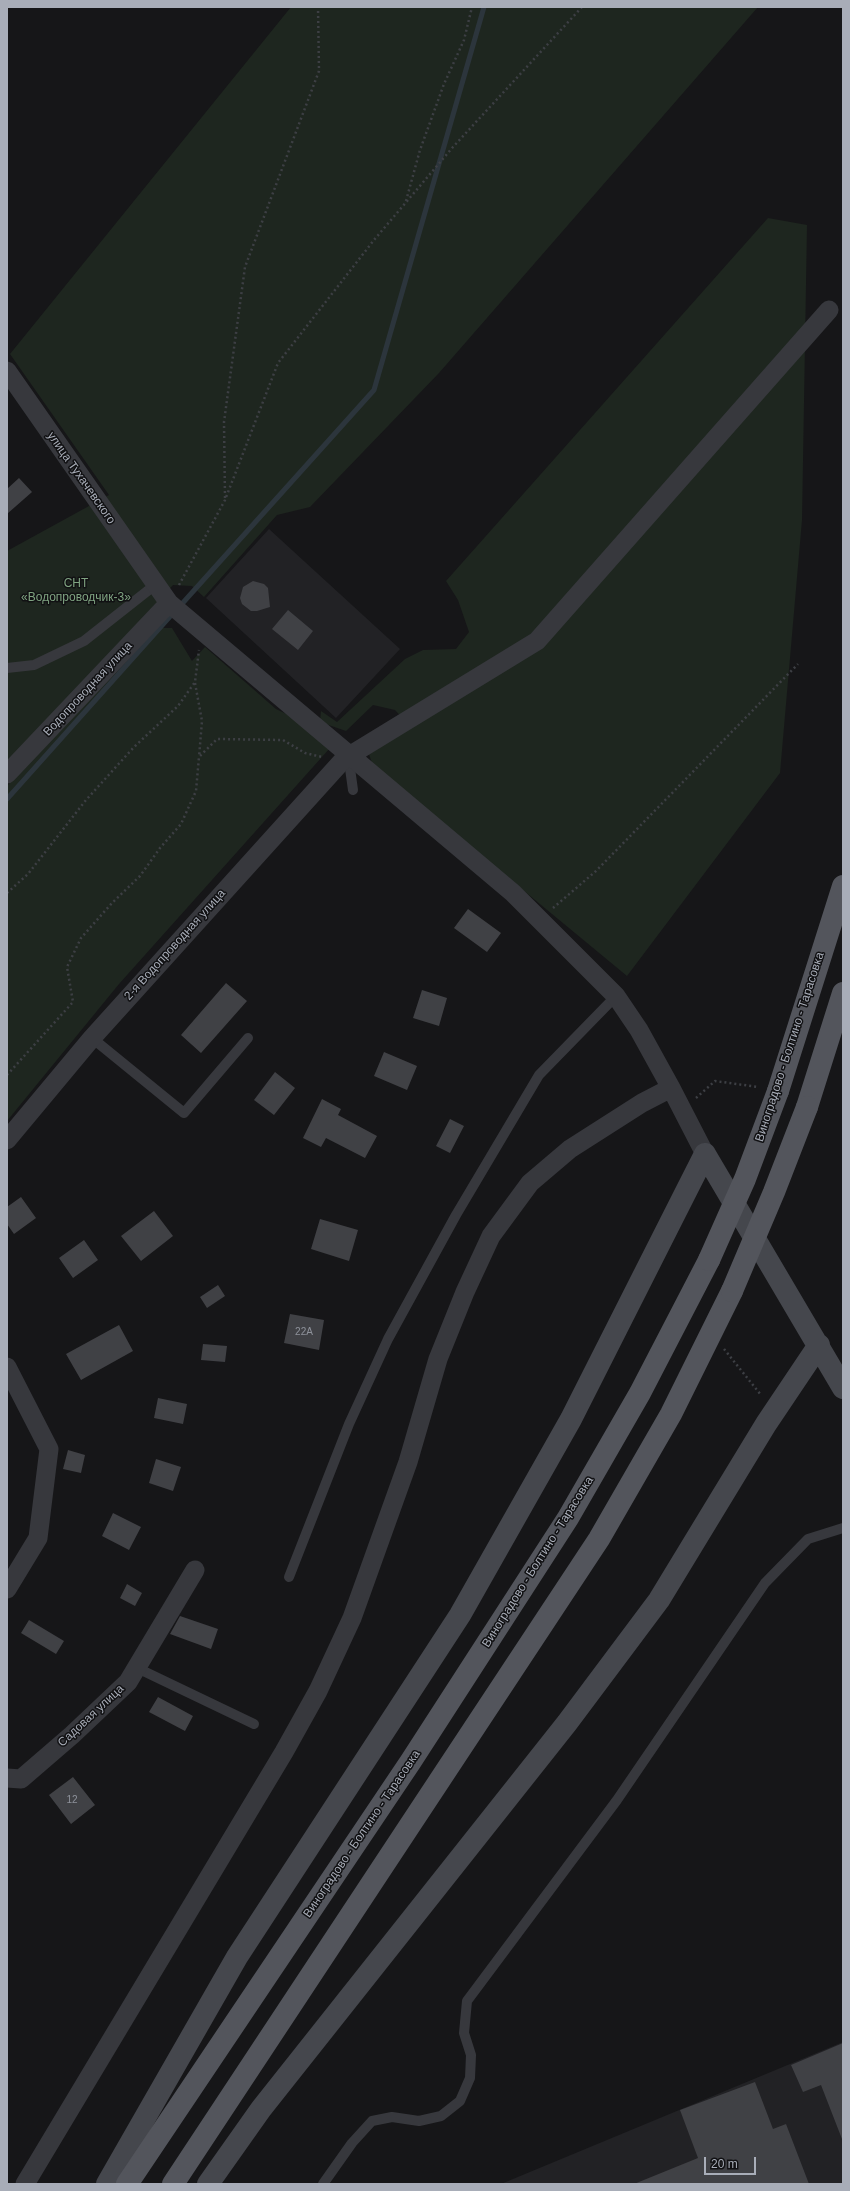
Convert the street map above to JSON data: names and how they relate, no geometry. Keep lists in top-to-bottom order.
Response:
{
  "streets": {
    "main road": ["Виноградово - Болтино - Тарасовка"],
    "street": [
      "улица Тухачевского",
      "Водопроводная улица",
      "2-я Водопроводная улица",
      "Садовая улица"
    ]
  },
  "crossings": [
    ["улица Тухачевского", "Водопроводная улица"],
    ["улица Тухачевского", "2-я Водопроводная улица"]
  ],
  "parks": ["СНТ «Водопроводчик-3»"],
  "house_numbers": ["22А", "12"],
  "scale_bar": "20 m"
}
